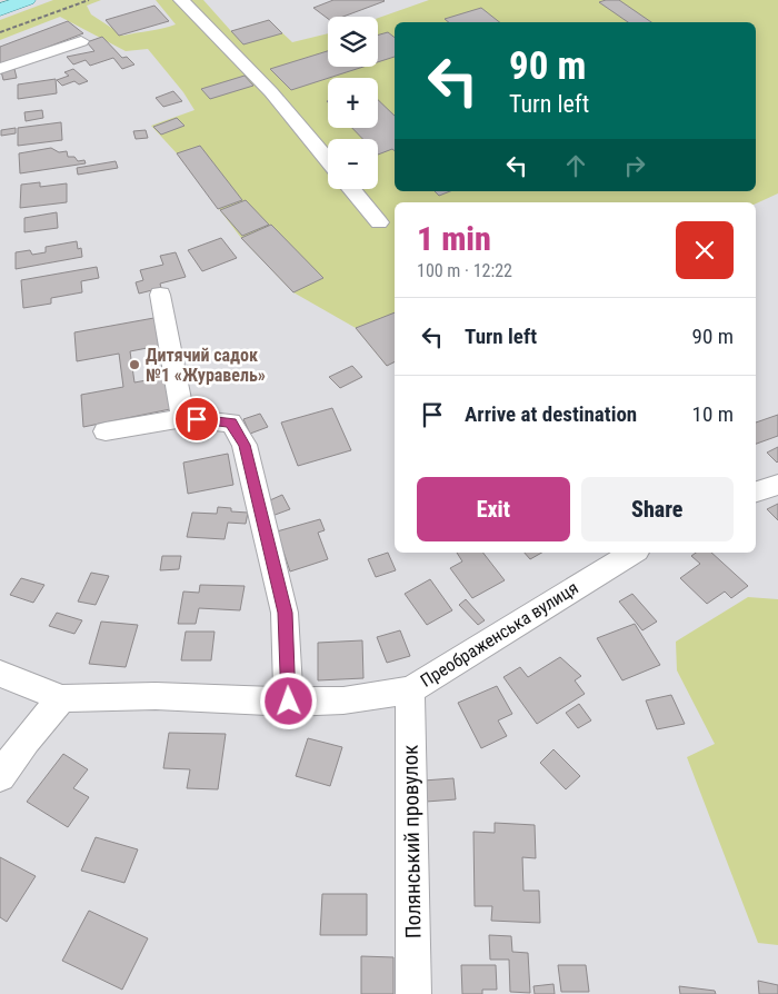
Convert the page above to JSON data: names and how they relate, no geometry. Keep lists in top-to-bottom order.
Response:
{
  "streets": {
    "street": ["Преображенська вулиця", "Полянський провулок"]
  },
  "crossings": [
    ["Преображенська вулиця", "Полянський провулок"]
  ],
  "places": ["Дитячий садок №1 «Журавель»"],
  "page": {
    "map_buttons": ["+", "−"],
    "turn": ["90 m", "Turn left"],
    "heading": ["1 min", "100 m · 12:22"],
    "list": [
      {
        "name": "Turn left",
        "value": "90 m"
      },
      {
        "name": "Arrive at destination",
        "value": "10 m"
      }
    ],
    "buttons": ["Exit", "Share"]
  }
}
